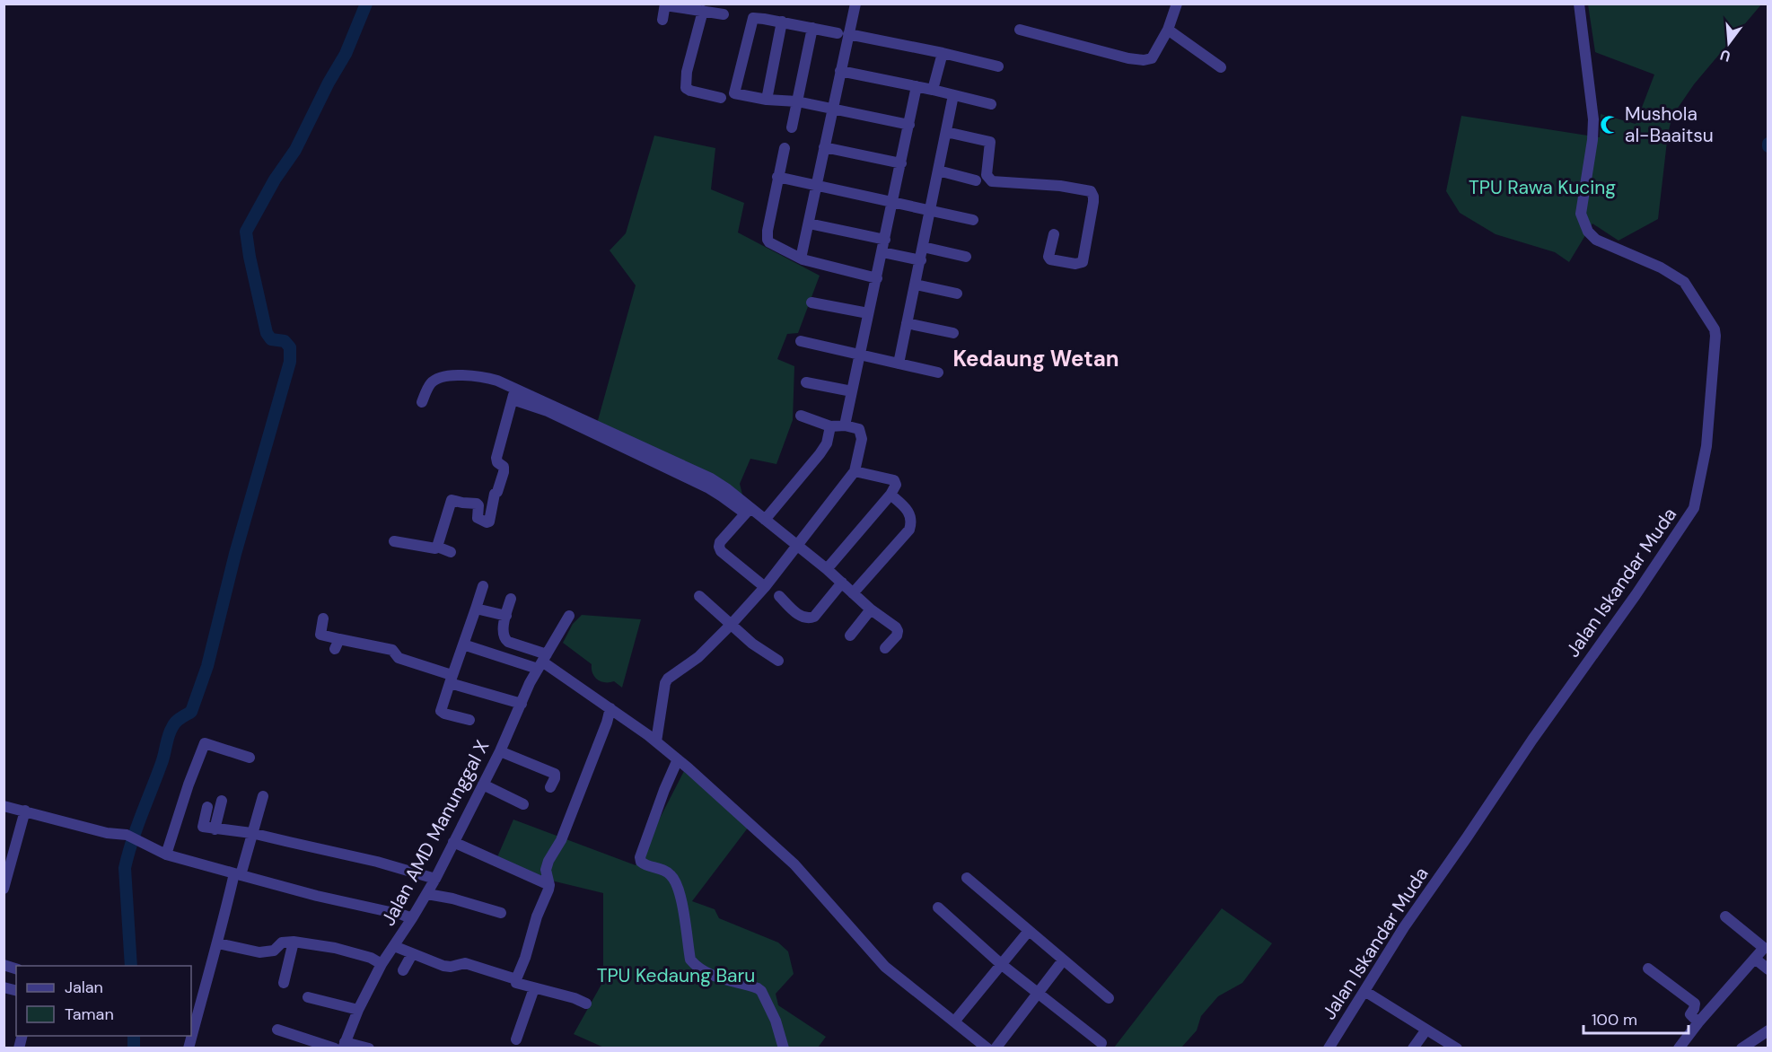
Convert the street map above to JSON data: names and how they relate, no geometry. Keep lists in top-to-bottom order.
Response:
{
  "streets": {
    "street": ["Jalan Iskandar Muda", "Jalan AMD Manunggal X"]
  },
  "districts": ["Kedaung Wetan"],
  "parks": ["TPU Rawa Kucing", "TPU Kedaung Baru"],
  "places": {
    "mosque": ["Mushola al-Baaitsu"]
  },
  "legend": ["Jalan", "Taman"],
  "scale_bar": "100 m",
  "north": "bottom"
}
